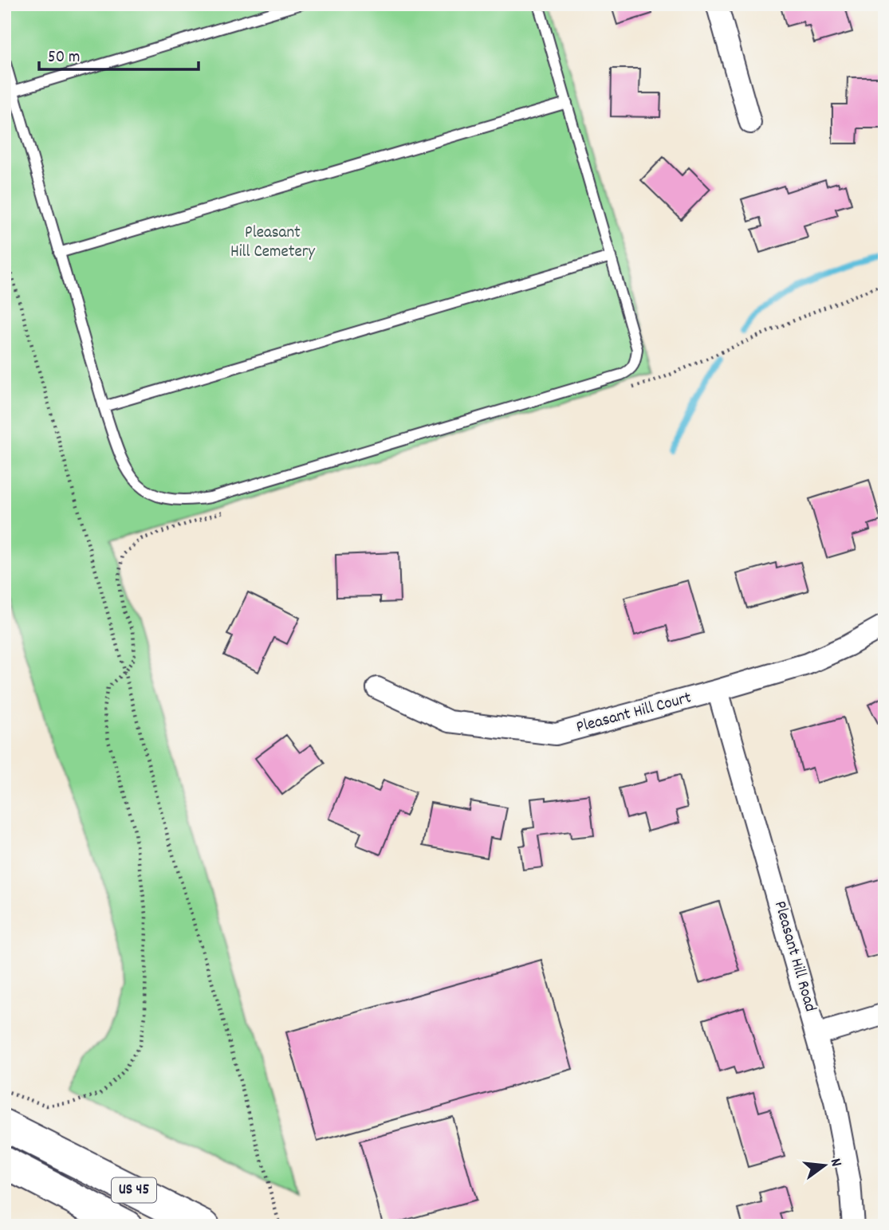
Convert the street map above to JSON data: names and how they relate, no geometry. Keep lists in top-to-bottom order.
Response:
{
  "streets": {
    "main road": ["US 45"],
    "street": ["Pleasant Hill Court", "Pleasant Hill Road"]
  },
  "crossings": [
    ["Pleasant Hill Court", "Pleasant Hill Road"]
  ],
  "parks": ["Pleasant Hill Cemetery"],
  "scale_bar": "50 m",
  "north": "right"
}
